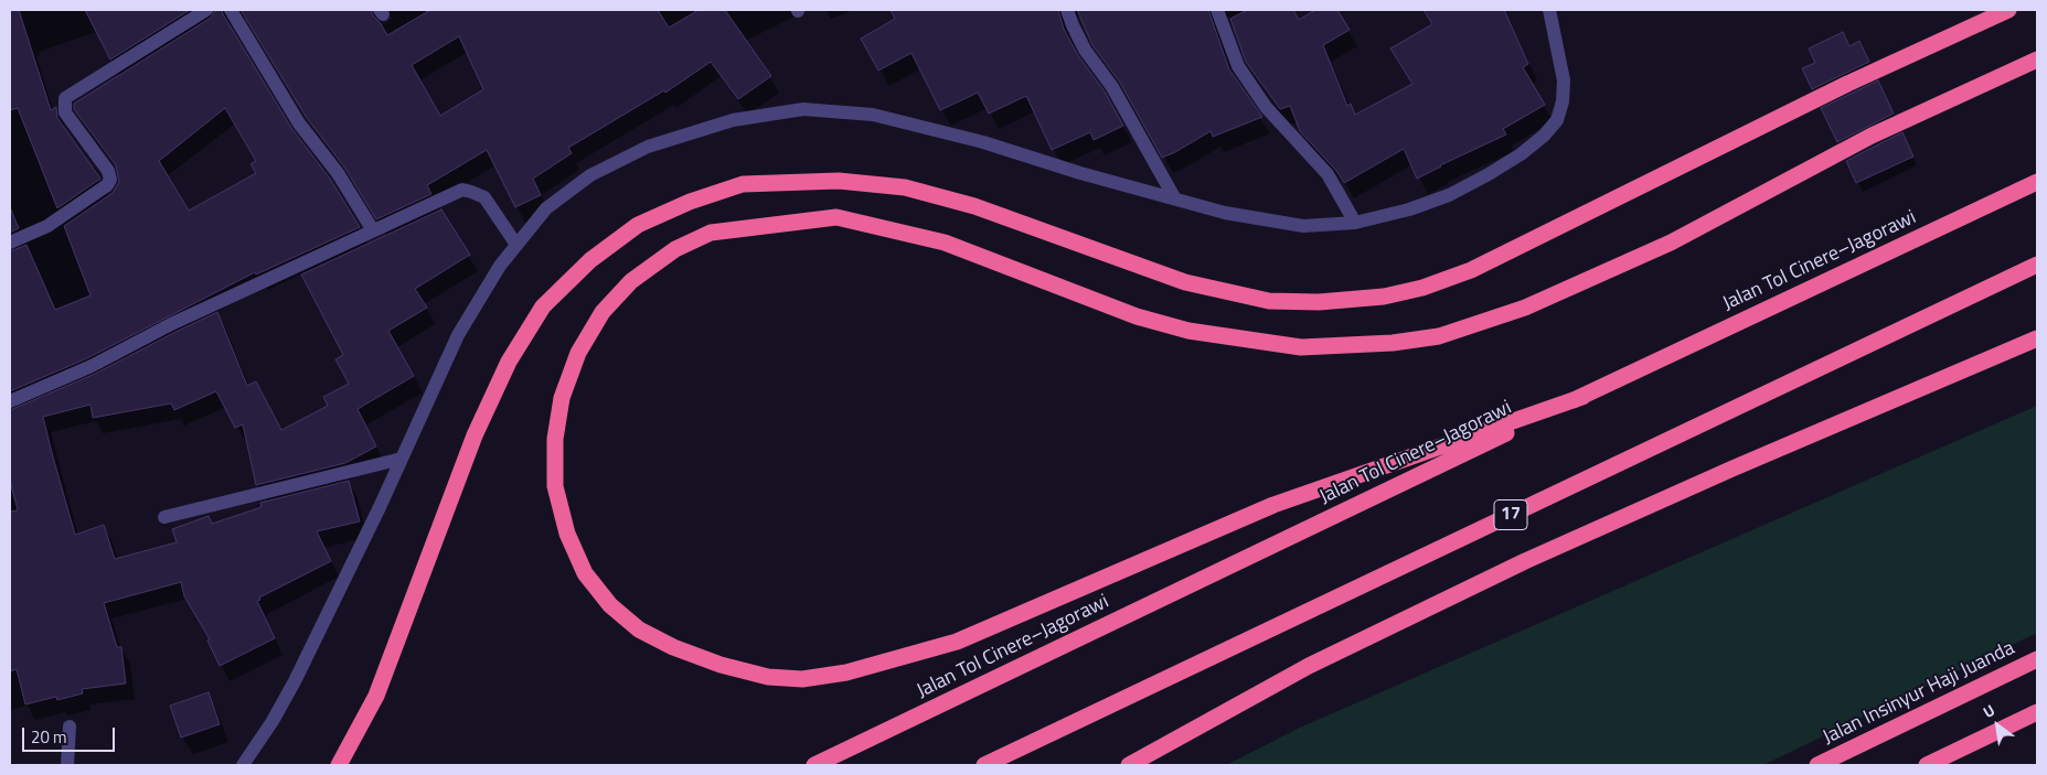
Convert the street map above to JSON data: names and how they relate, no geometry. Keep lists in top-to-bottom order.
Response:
{
  "streets": {
    "highway": ["Jalan Tol Cinere–Jagorawi", "17", "Jalan Insinyur Haji Juanda"]
  },
  "scale_bar": "20 m",
  "north": "top left"
}
